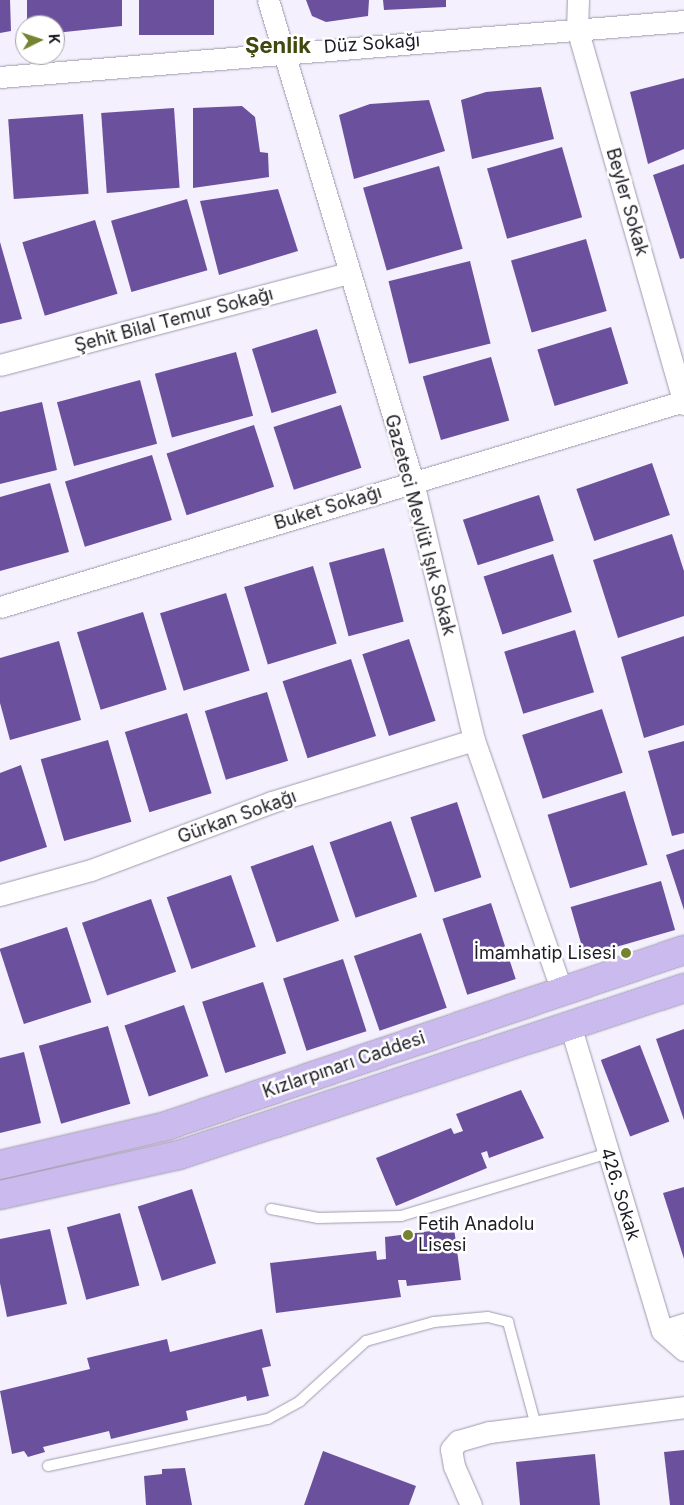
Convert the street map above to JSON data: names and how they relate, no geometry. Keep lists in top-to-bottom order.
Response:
{
  "streets": {
    "main road": ["Kızlarpınarı Caddesi"],
    "street": [
      "Düz Sokağı",
      "Beyler Sokak",
      "Şehit Bilal Temur Sokağı",
      "Buket Sokağı",
      "Gazeteci Mevlüt Işık Sokak",
      "Gürkan Sokağı",
      "426. Sokak"
    ]
  },
  "crossings": [
    ["Düz Sokağı", "Beyler Sokak"],
    ["Düz Sokağı", "Gazeteci Mevlüt Işık Sokak"],
    ["Beyler Sokak", "Buket Sokağı"],
    ["Şehit Bilal Temur Sokağı", "Gazeteci Mevlüt Işık Sokak"],
    ["Buket Sokağı", "Gazeteci Mevlüt Işık Sokak"],
    ["Gazeteci Mevlüt Işık Sokak", "Gürkan Sokağı"],
    ["Gazeteci Mevlüt Işık Sokak", "Kızlarpınarı Caddesi"],
    ["Kızlarpınarı Caddesi", "426. Sokak"]
  ],
  "districts": ["Şenlik"],
  "places": ["İmamhatip Lisesi", "Fetih Anadolu Lisesi"],
  "north": "right"
}
